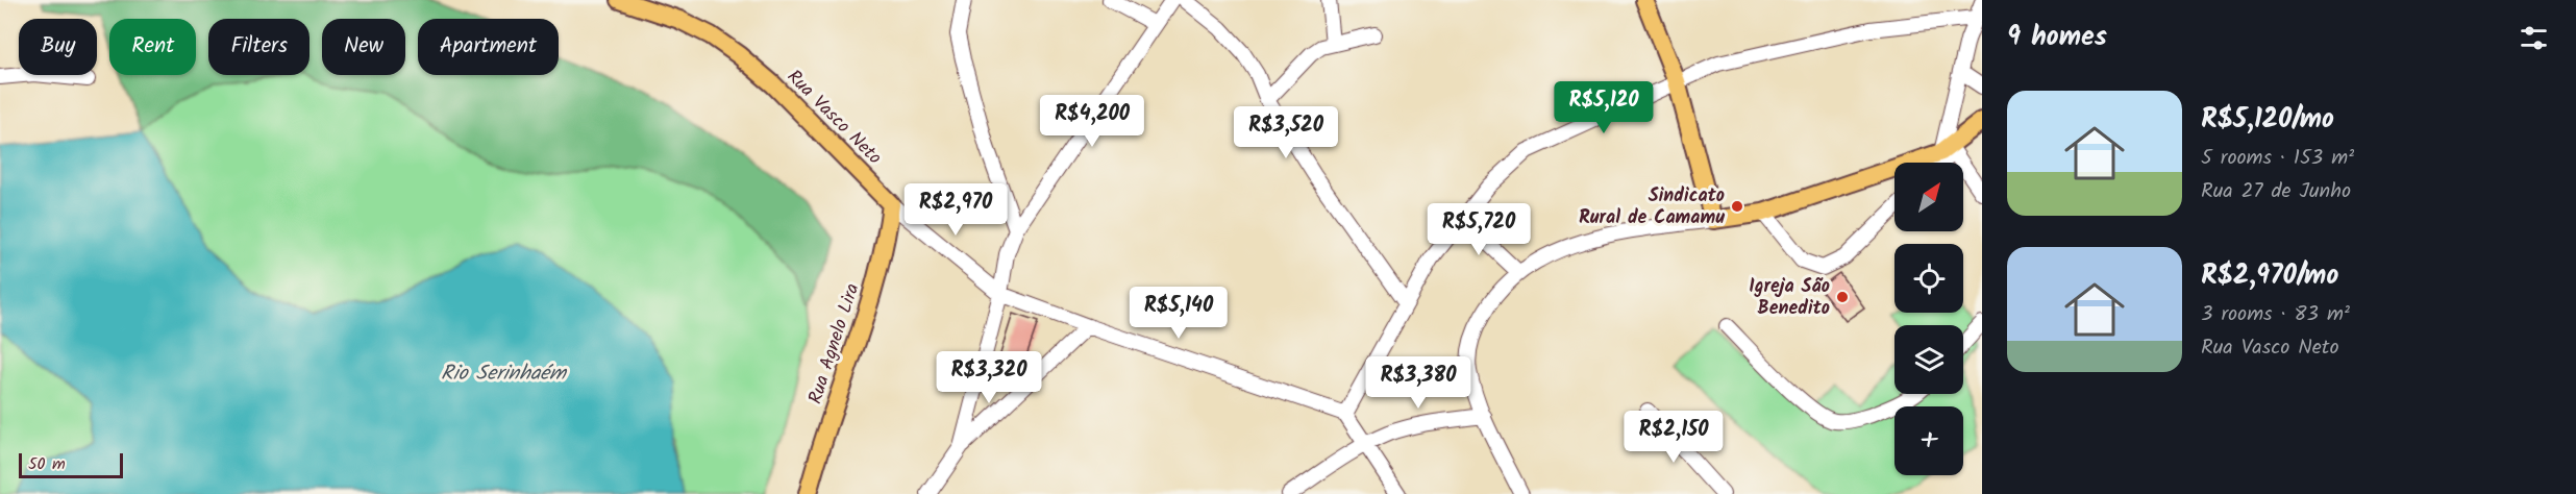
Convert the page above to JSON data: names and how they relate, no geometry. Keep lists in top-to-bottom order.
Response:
{
  "streets": {
    "main road": ["Rua Vasco Neto", "Rua Agnelo Lira"]
  },
  "crossings": [
    ["Rua Vasco Neto", "Rua Agnelo Lira"]
  ],
  "water": ["Rio Serinhaém"],
  "places": ["Sindicato Rural de Camamu", "Igreja São Benedito"],
  "scale_bar": "50 m",
  "north": "top right",
  "page": {
    "heading": "9 homes",
    "chip": [
      "Buy",
      "Rent",
      "Filters",
      "New",
      "Apartment"
    ],
    "list": [
      {
        "name": "R$5,120/mo",
        "note": "5 rooms · 153 m² · Rua 27 de Junho"
      },
      {
        "name": "R$2,970/mo",
        "note": "3 rooms · 83 m² · Rua Vasco Neto"
      }
    ],
    "price": [
      "R$5,120",
      "R$4,200",
      "R$3,520",
      "R$2,970",
      "R$5,720",
      "R$5,140",
      "R$3,320",
      "R$3,380",
      "R$2,150"
    ],
    "map_buttons": "+",
    "scale": "50 m"
  }
}
